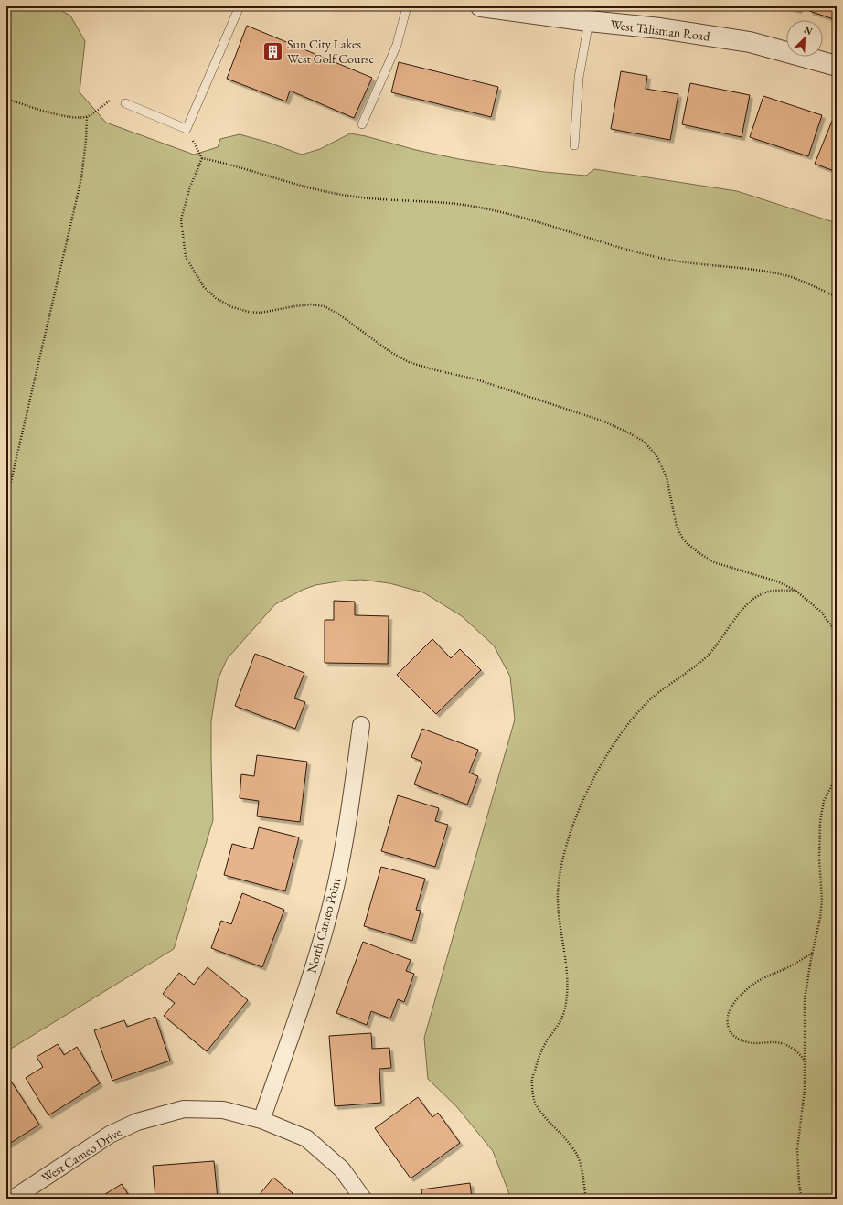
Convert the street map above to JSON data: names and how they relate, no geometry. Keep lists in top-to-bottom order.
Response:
{
  "streets": {
    "street": ["West Talisman Road", "North Cameo Point", "West Cameo Drive"]
  },
  "crossings": [
    ["North Cameo Point", "West Cameo Drive"]
  ],
  "places": {
    "building": ["Sun City Lakes West Golf Course"]
  },
  "north": "top right"
}
